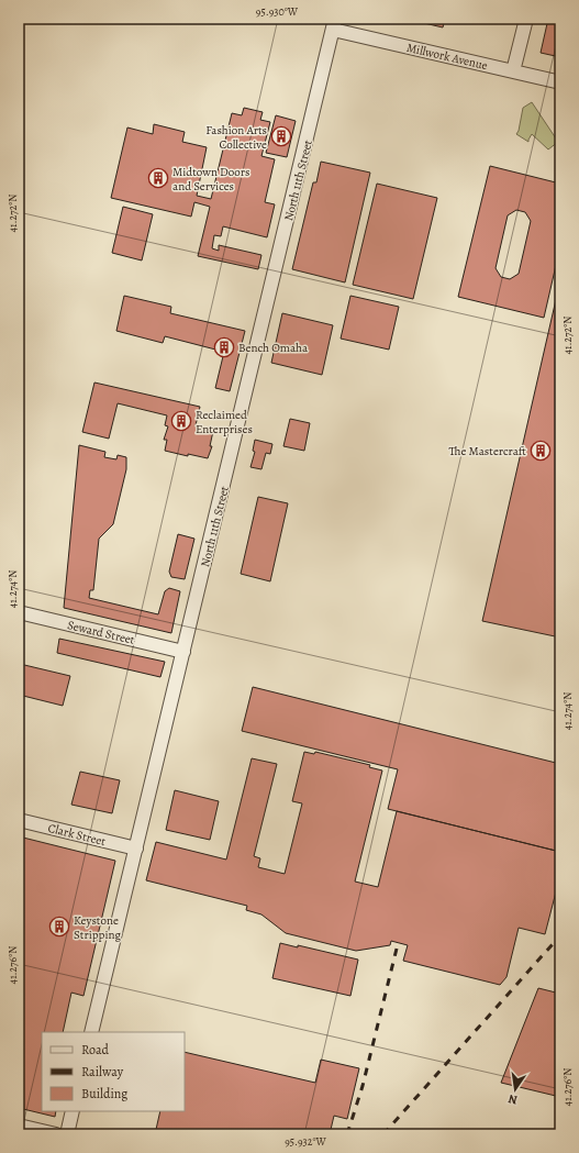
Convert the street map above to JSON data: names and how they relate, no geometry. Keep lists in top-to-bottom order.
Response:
{
  "streets": {
    "street": [
      "Millwork Avenue",
      "North 11th Street",
      "Seward Street",
      "Clark Street"
    ]
  },
  "crossings": [
    ["Millwork Avenue", "North 11th Street"],
    ["North 11th Street", "Seward Street"],
    ["North 11th Street", "Clark Street"]
  ],
  "places": {
    "building": [
      "Fashion Arts Collective",
      "Midtown Doors and Services",
      "Bench Omaha",
      "Reclaimed Enterprises",
      "The Mastercraft",
      "Keystone Stripping"
    ]
  },
  "legend": ["Road", "Railway", "Building"],
  "north": "bottom",
  "coordinates": [
    "95.930°W",
    "41.272°N",
    "41.274°N",
    "41.276°N",
    "95.932°W"
  ]
}
